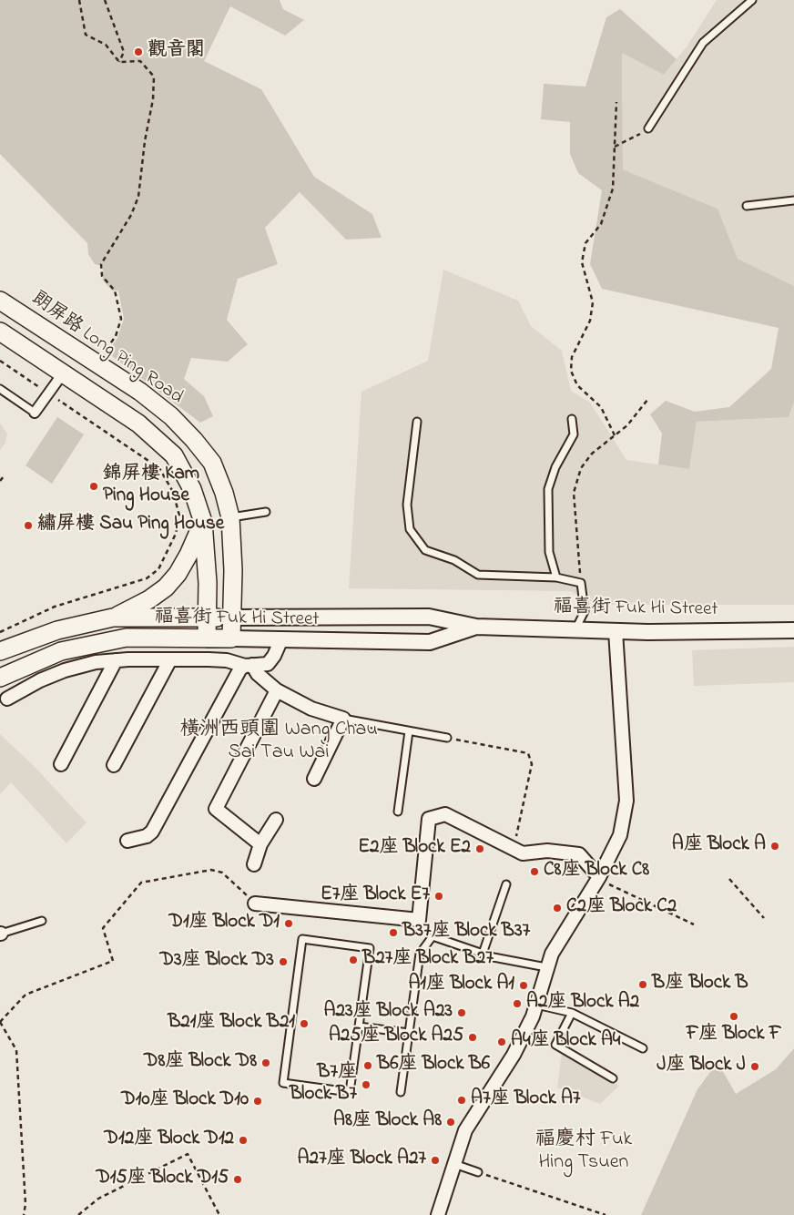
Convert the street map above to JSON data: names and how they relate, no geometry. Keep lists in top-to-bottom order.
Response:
{
  "streets": {
    "main road": ["朗屏路 Long Ping Road", "福喜街 Fuk Hi Street"]
  },
  "crossings": [
    ["朗屏路 Long Ping Road", "福喜街 Fuk Hi Street"]
  ],
  "districts": ["橫洲西頭圍 Wang Chau Sai Tau Wai", "福慶村 Fuk Hing Tsuen"],
  "places": [
    "觀音閣",
    "錦屏樓 Kam Ping House",
    "繡屏樓 Sau Ping House",
    "A座 Block A",
    "E2座 Block E2",
    "C8座 Block C8",
    "E7座 Block E7",
    "C2座 Block C2",
    "D1座 Block D1",
    "B37座 Block B37",
    "B27座 Block B27",
    "D3座 Block D3",
    "B座 Block B",
    "A1座 Block A1",
    "A2座 Block A2",
    "A23座 Block A23",
    "F座 Block F",
    "B21座 Block B21",
    "A25座 Block A25",
    "A4座 Block A4",
    "D8座 Block D8",
    "B6座 Block B6",
    "J座 Block J",
    "B7座 Block B7",
    "A7座 Block A7",
    "D10座 Block D10",
    "A8座 Block A8",
    "D12座 Block D12",
    "A27座 Block A27",
    "D15座 Block D15"
  ]
}
